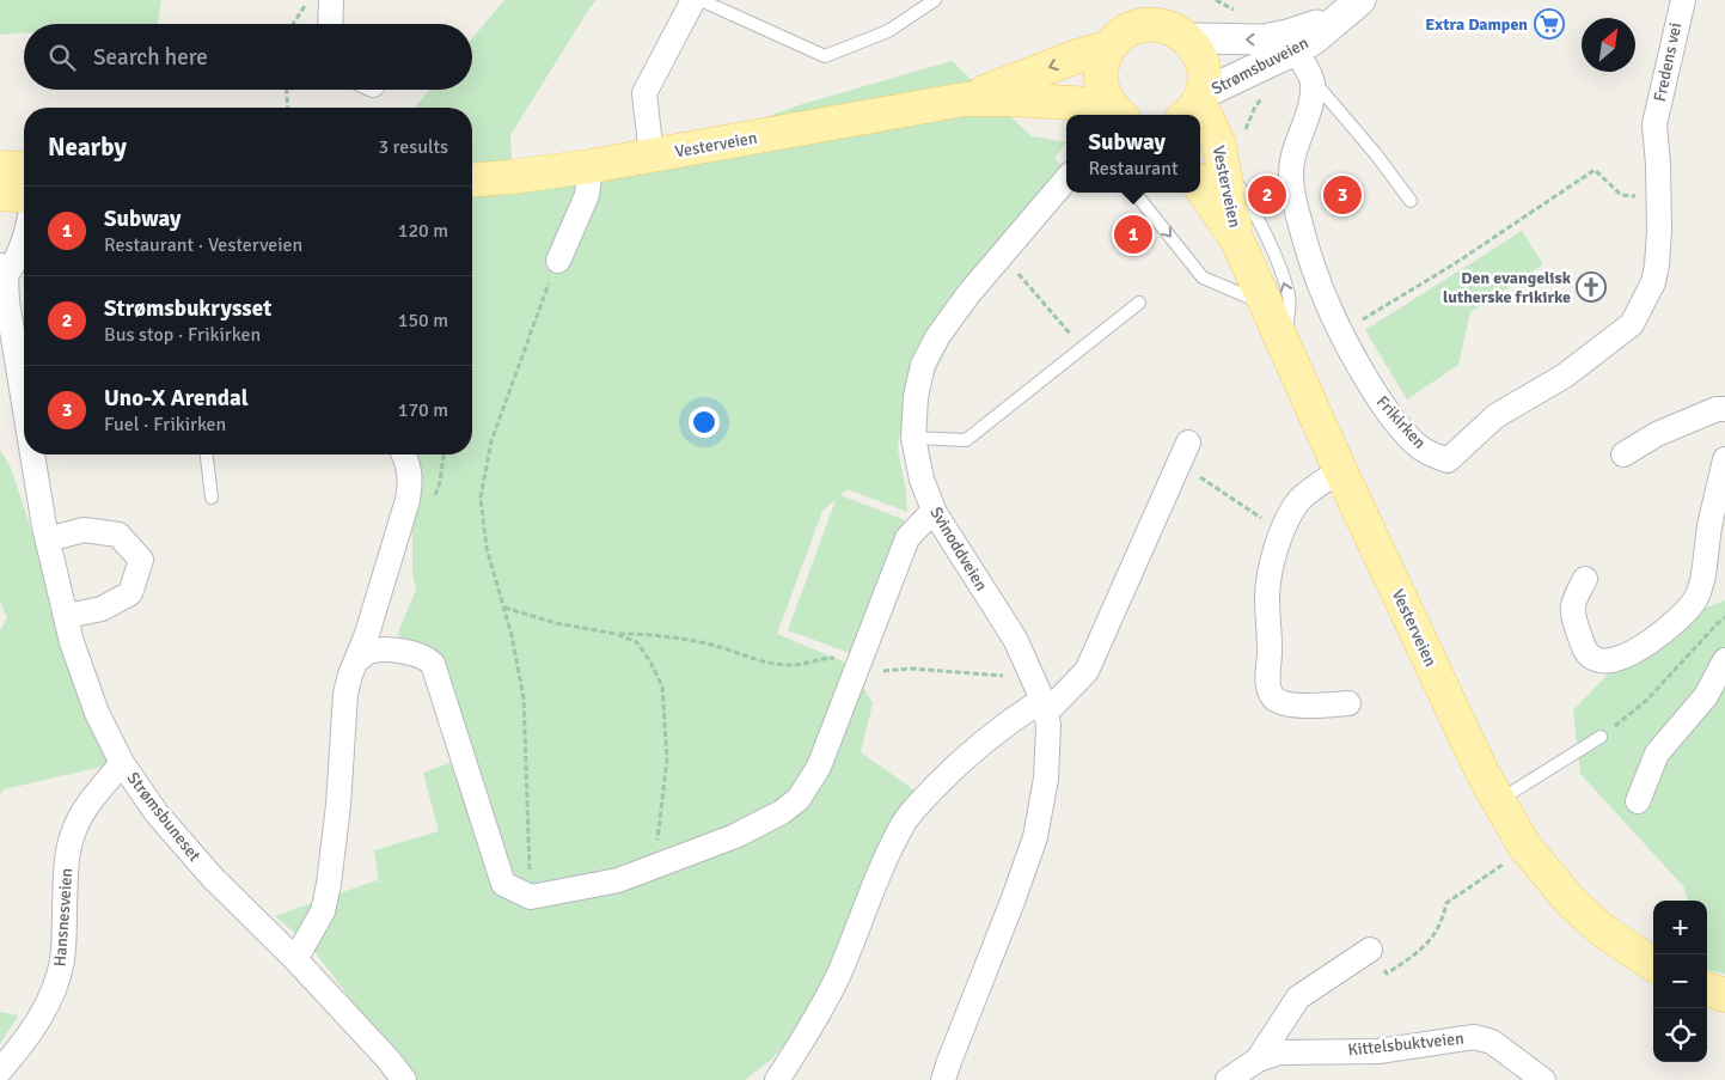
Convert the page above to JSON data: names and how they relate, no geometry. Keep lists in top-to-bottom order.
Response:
{
  "streets": {
    "main road": ["Vesterveien"],
    "street": [
      "Fredens vei",
      "Strømsbuveien",
      "Frikirken",
      "Svinoddveien",
      "Strømsbuneset",
      "Hansnesveien",
      "Kittelsbuktveien"
    ]
  },
  "crossings": [
    ["Fredens vei", "Frikirken"],
    ["Strømsbuveien", "Vesterveien"],
    ["Strømsbuneset", "Hansnesveien"]
  ],
  "one_way": ["Strømsbuveien"],
  "places": {
    "supermarket": ["Extra Dampen"],
    "church": ["Den evangelisk lutherske frikirke"]
  },
  "north": "top right",
  "page": {
    "search": "Search here",
    "heading": ["Nearby", "3 results"],
    "popup": ["Subway", "Restaurant"],
    "pins": ["2", "3", "1"],
    "list": [
      {
        "mark": "1",
        "name": "Subway",
        "note": "Restaurant · Vesterveien",
        "value": "120 m"
      },
      {
        "mark": "2",
        "name": "Strømsbukrysset",
        "note": "Bus stop · Frikirken",
        "value": "150 m"
      },
      {
        "mark": "3",
        "name": "Uno-X Arendal",
        "note": "Fuel · Frikirken",
        "value": "170 m"
      }
    ],
    "map_buttons": ["+", "−"]
  }
}
